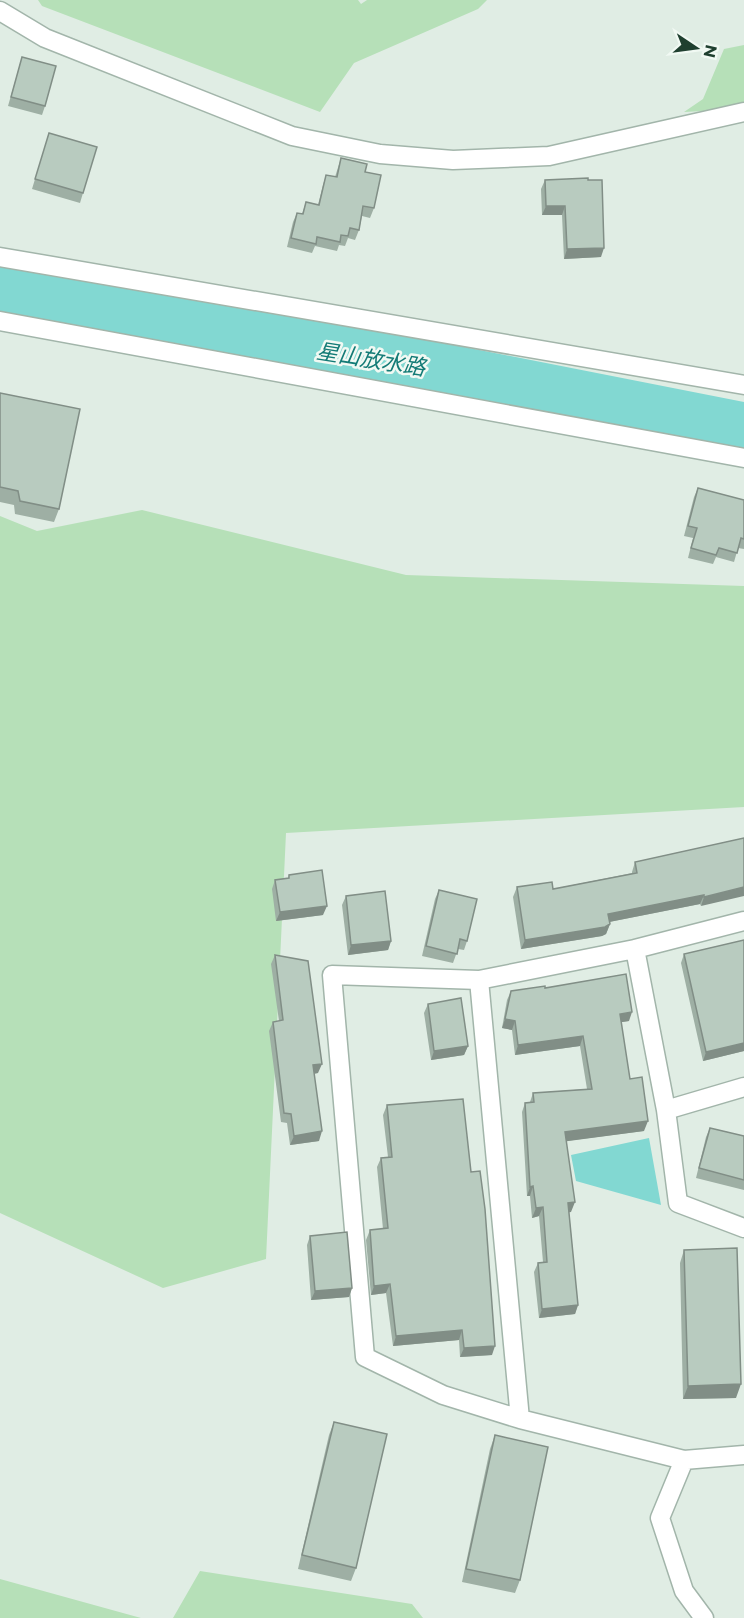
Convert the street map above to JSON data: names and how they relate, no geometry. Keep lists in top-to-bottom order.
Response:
{
  "water": ["星山放水路"],
  "north": "right"
}
